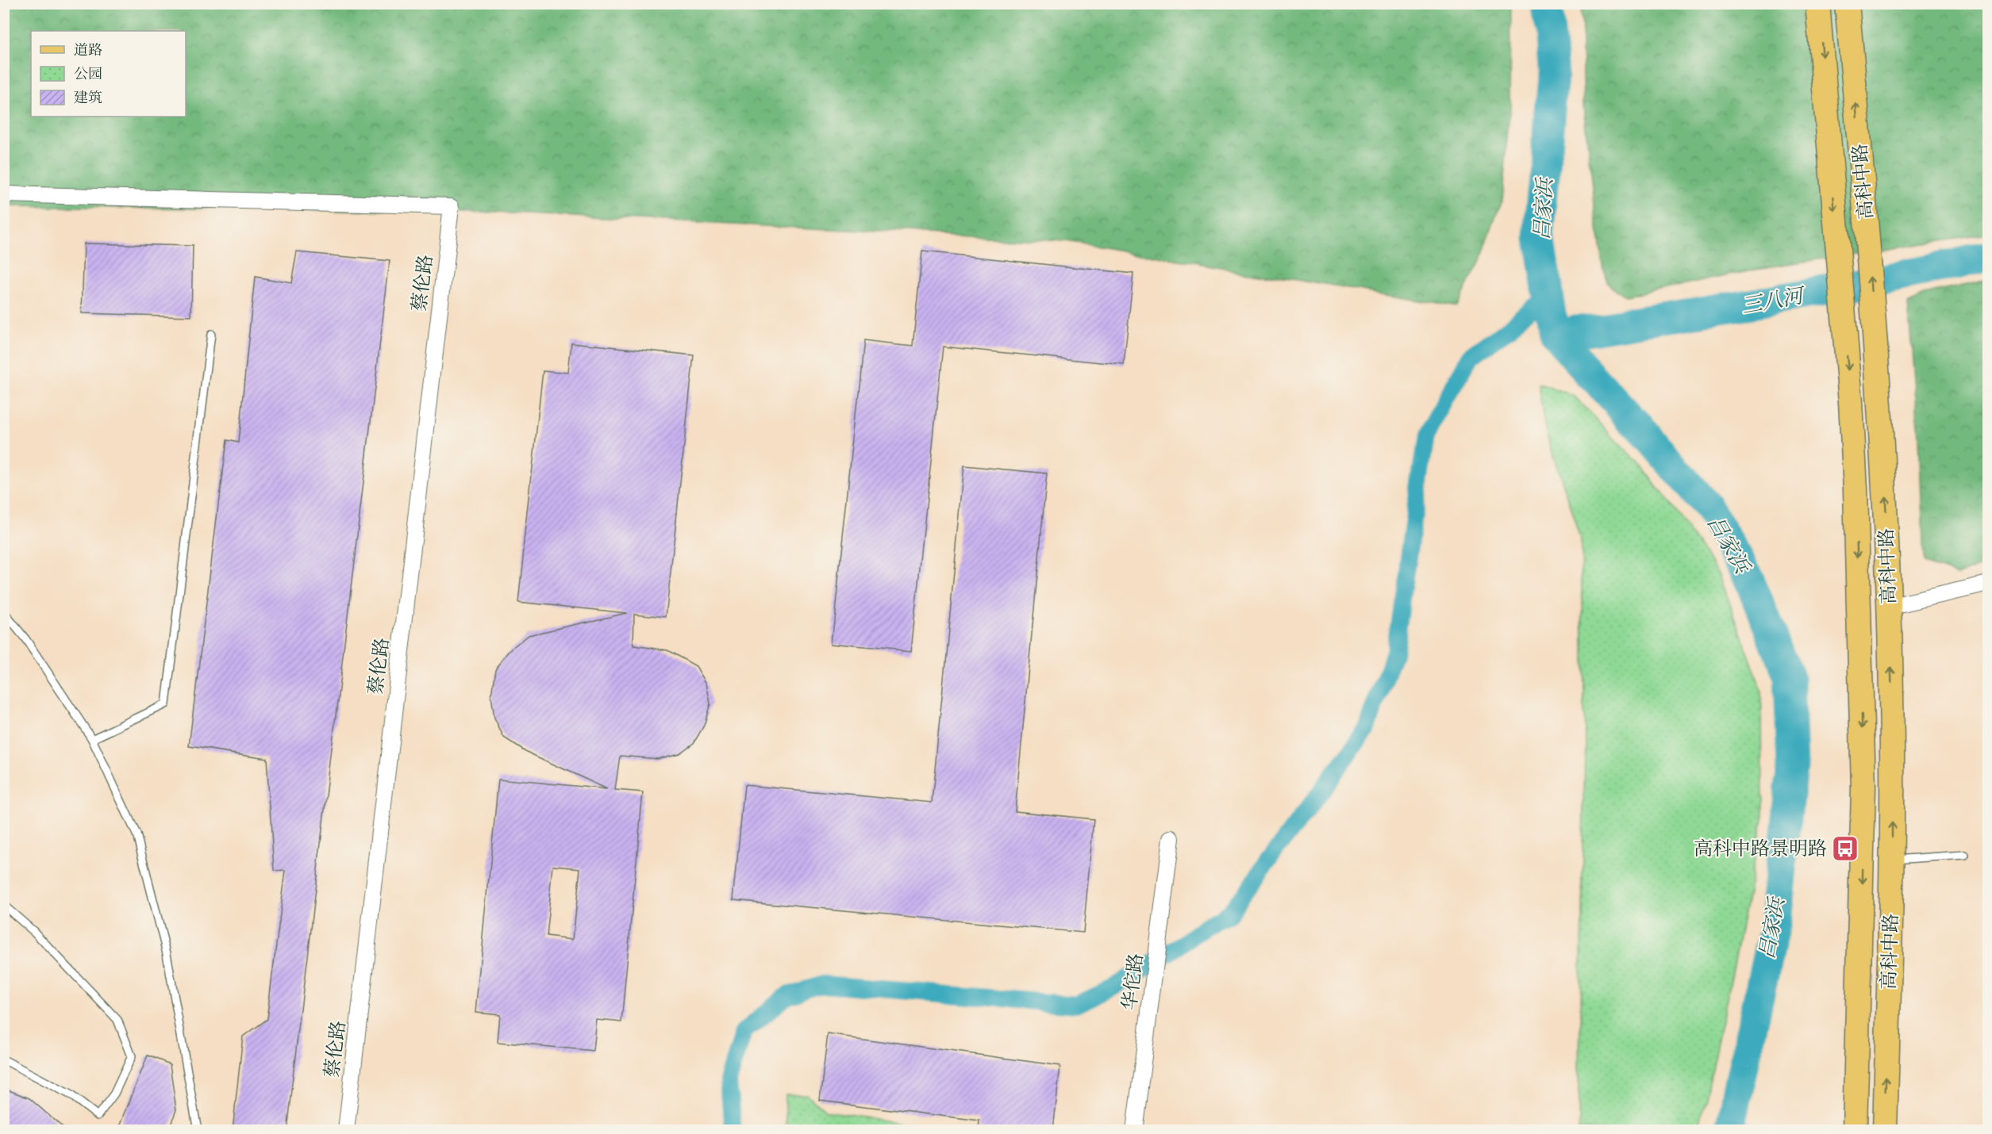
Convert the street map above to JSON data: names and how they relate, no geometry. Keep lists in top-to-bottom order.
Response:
{
  "streets": {
    "main road": ["高科中路"],
    "street": ["蔡伦路", "华佗路"]
  },
  "water": ["吕家浜", "三八河"],
  "places": {
    "bus stop": ["高科中路景明路"]
  },
  "legend": ["道路", "公园", "建筑"]
}
